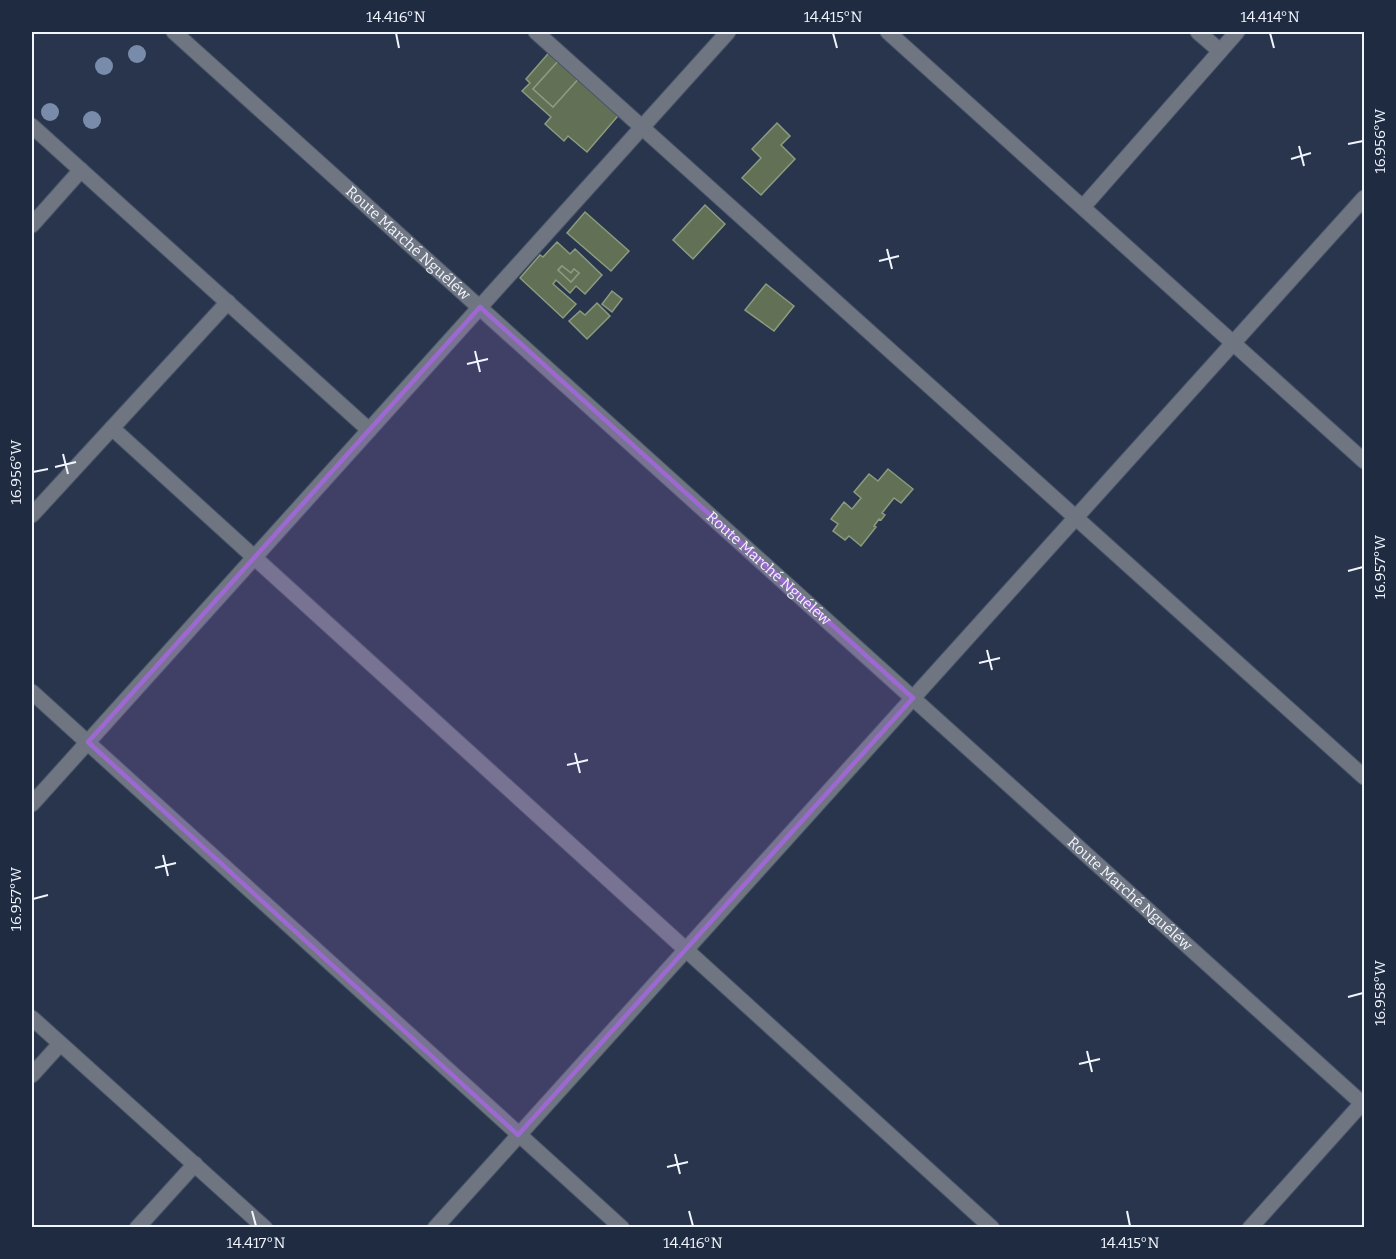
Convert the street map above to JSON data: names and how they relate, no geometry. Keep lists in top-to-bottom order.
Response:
{
  "streets": {
    "street": ["Route Marché Nguéléw"]
  },
  "coordinates": [
    "14.416°N",
    "14.415°N",
    "14.414°N",
    "16.956°W",
    "16.957°W",
    "16.958°W",
    "14.417°N"
  ]
}
